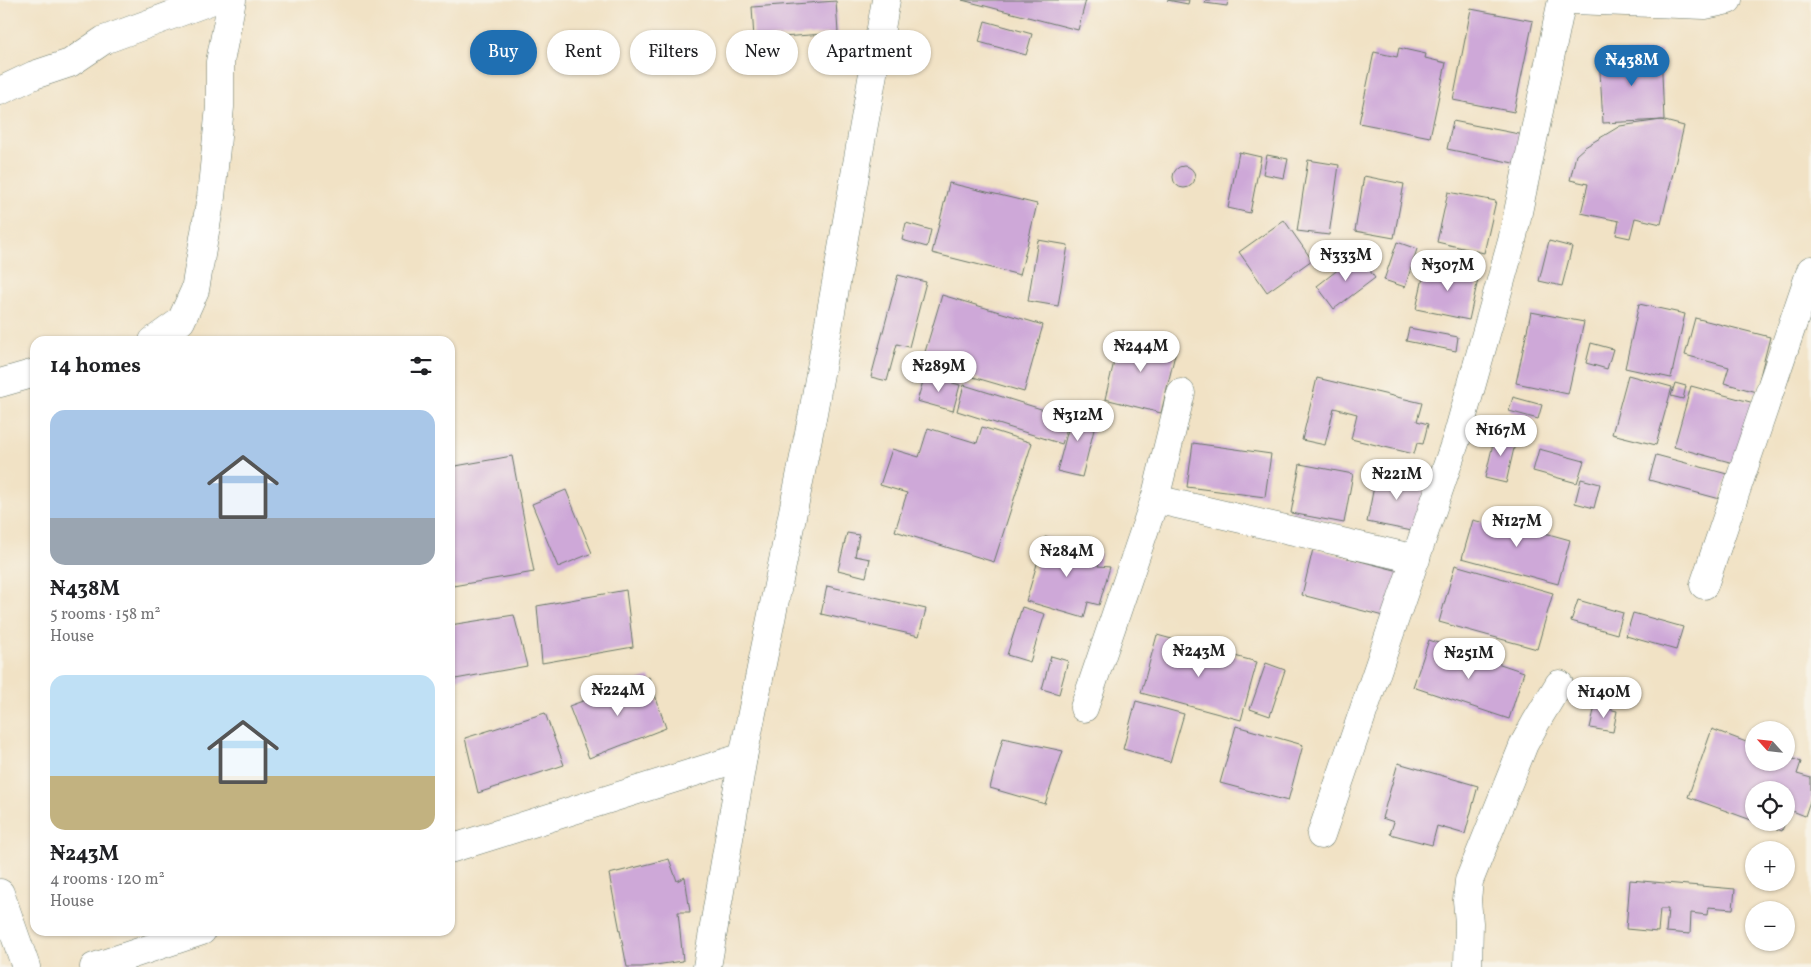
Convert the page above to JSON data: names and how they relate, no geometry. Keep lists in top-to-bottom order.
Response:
{
  "north": "top left",
  "page": {
    "chip": [
      "Buy",
      "Rent",
      "Filters",
      "New",
      "Apartment"
    ],
    "price": [
      "₦438M",
      "₦333M",
      "₦307M",
      "₦244M",
      "₦289M",
      "₦312M",
      "₦167M",
      "₦221M",
      "₦127M",
      "₦284M",
      "₦243M",
      "₦251M",
      "₦224M",
      "₦140M"
    ],
    "heading": "14 homes",
    "list": [
      {
        "name": "₦438M",
        "note": "5 rooms · 158 m² · House"
      },
      {
        "name": "₦243M",
        "note": "4 rooms · 120 m² · House"
      }
    ],
    "map_buttons": ["+", "−"]
  }
}
